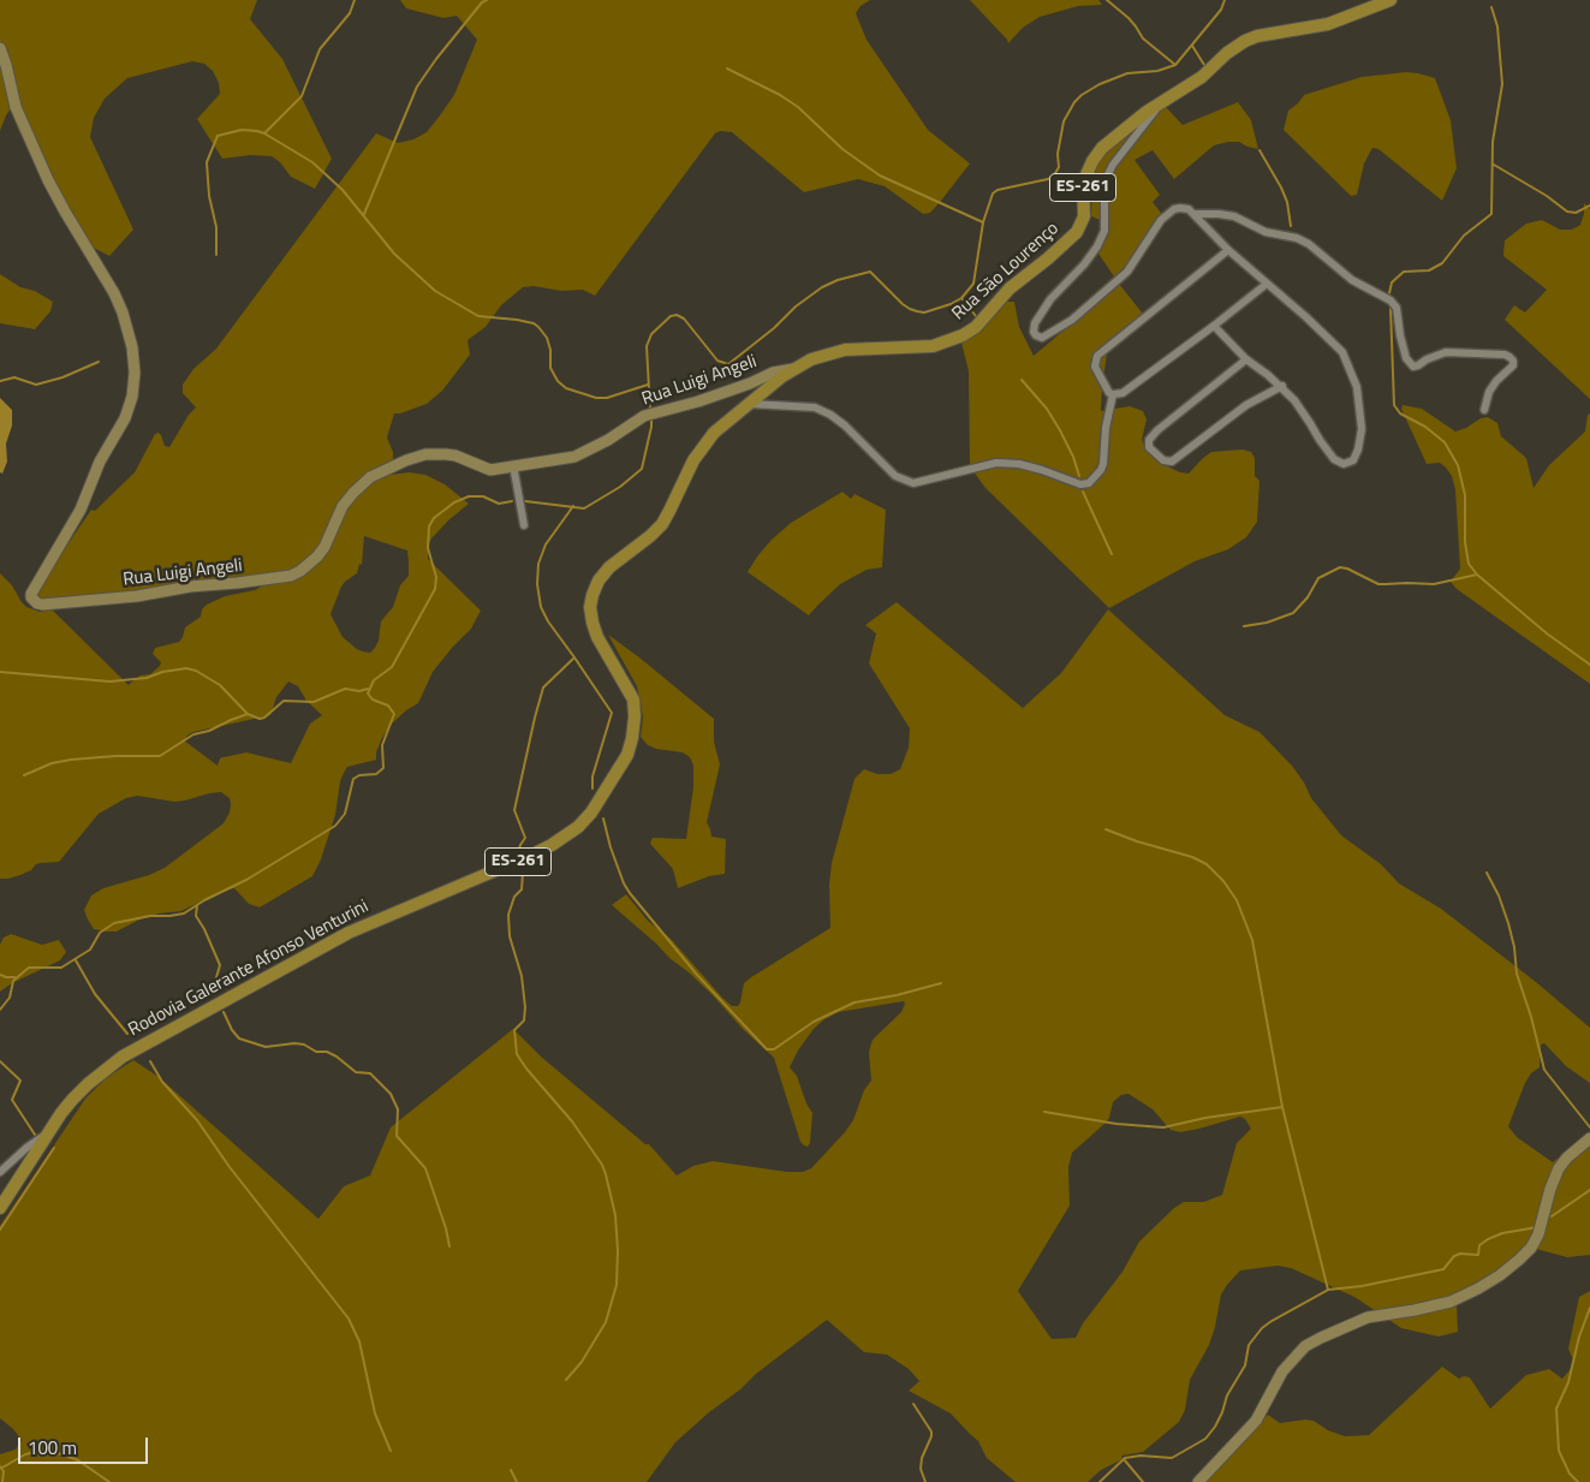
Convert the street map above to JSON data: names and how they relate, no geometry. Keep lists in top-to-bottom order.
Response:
{
  "streets": {
    "main road": ["ES-261", "Rua São Lourenço", "Rodovia Galerante Afonso Venturini"],
    "street": ["Rua Luigi Angeli"]
  },
  "crossings": [
    ["Rua São Lourenço", "Rua Luigi Angeli"],
    ["Rua São Lourenço", "Rodovia Galerante Afonso Venturini"],
    ["Rua Luigi Angeli", "Rodovia Galerante Afonso Venturini"]
  ],
  "scale_bar": "100 m"
}
